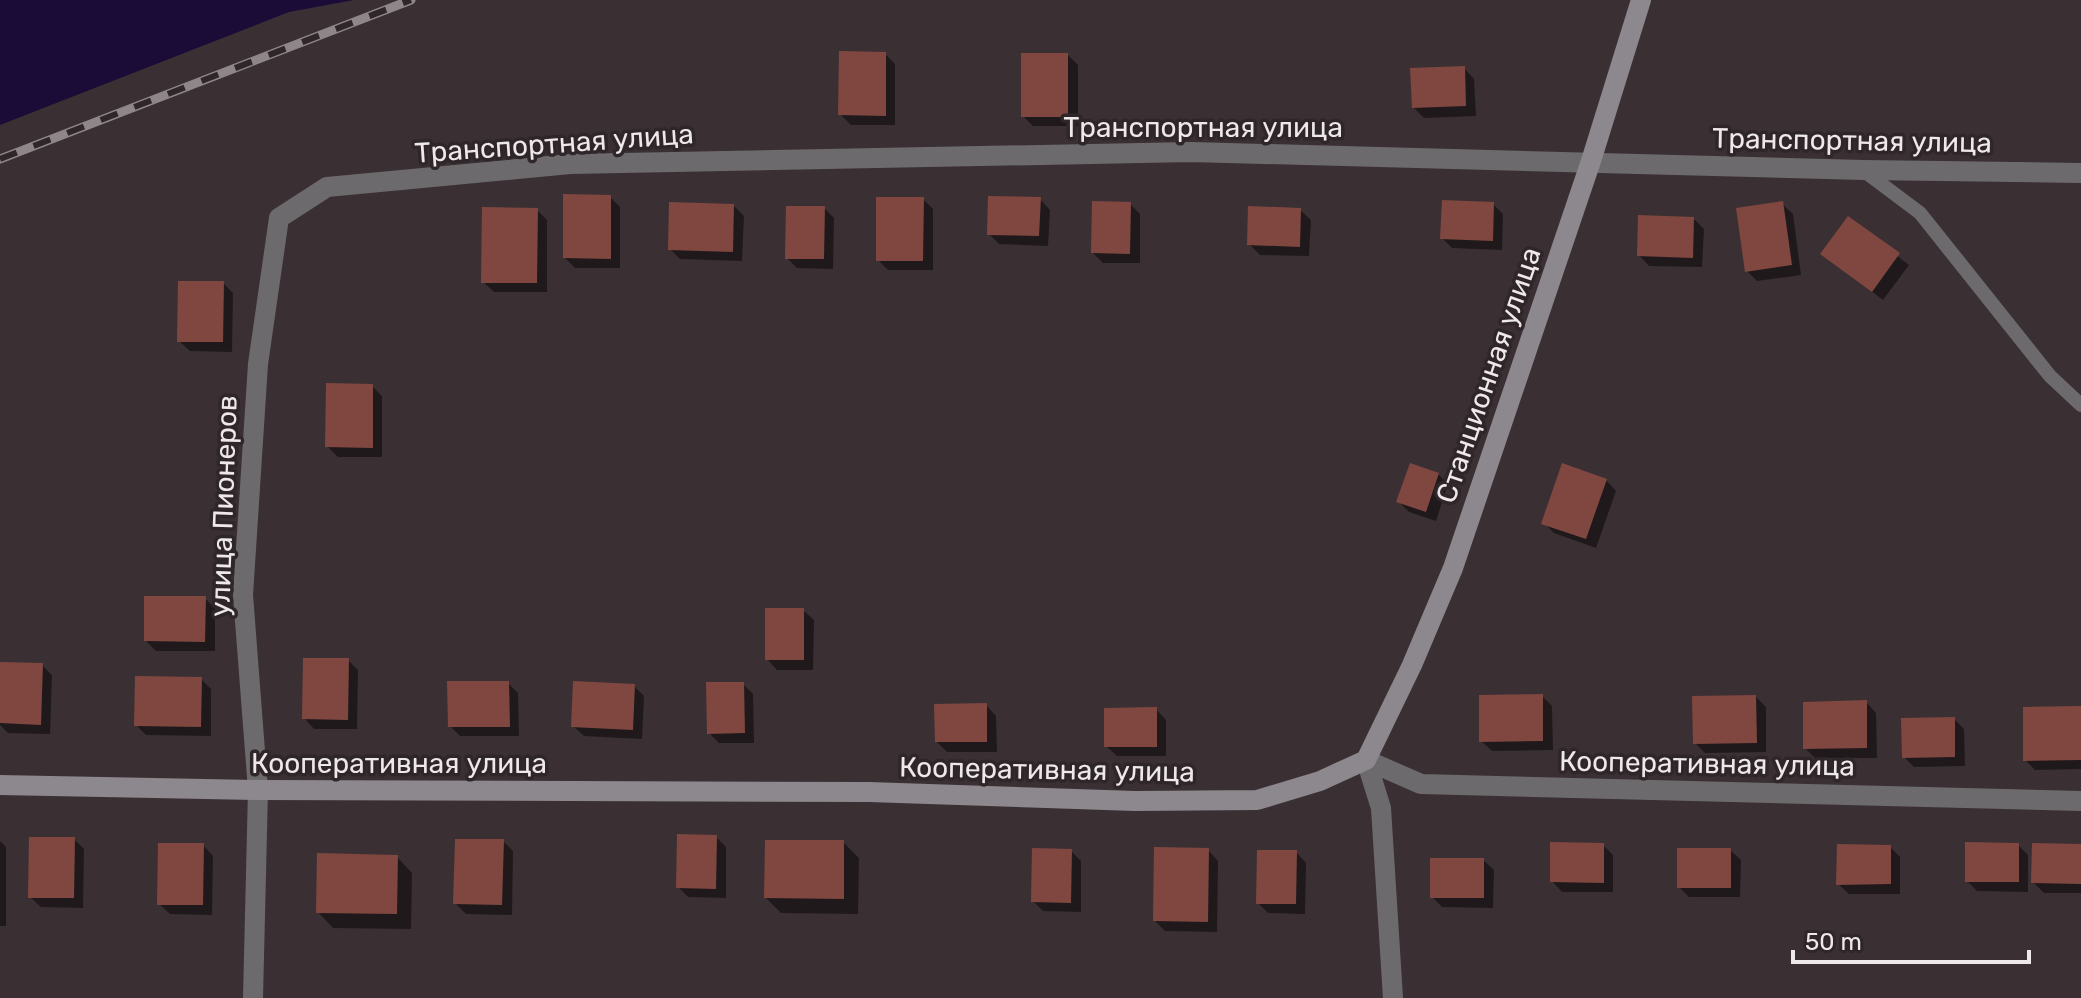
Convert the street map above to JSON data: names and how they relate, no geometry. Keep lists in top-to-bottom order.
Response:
{
  "streets": {
    "main road": ["Станционная улица", "Кооперативная улица"],
    "street": ["Транспортная улица", "улица Пионеров"]
  },
  "crossings": [
    ["Транспортная улица", "Станционная улица"],
    ["Транспортная улица", "улица Пионеров"],
    ["Станционная улица", "Кооперативная улица"],
    ["улица Пионеров", "Кооперативная улица"]
  ],
  "scale_bar": "50 m"
}
